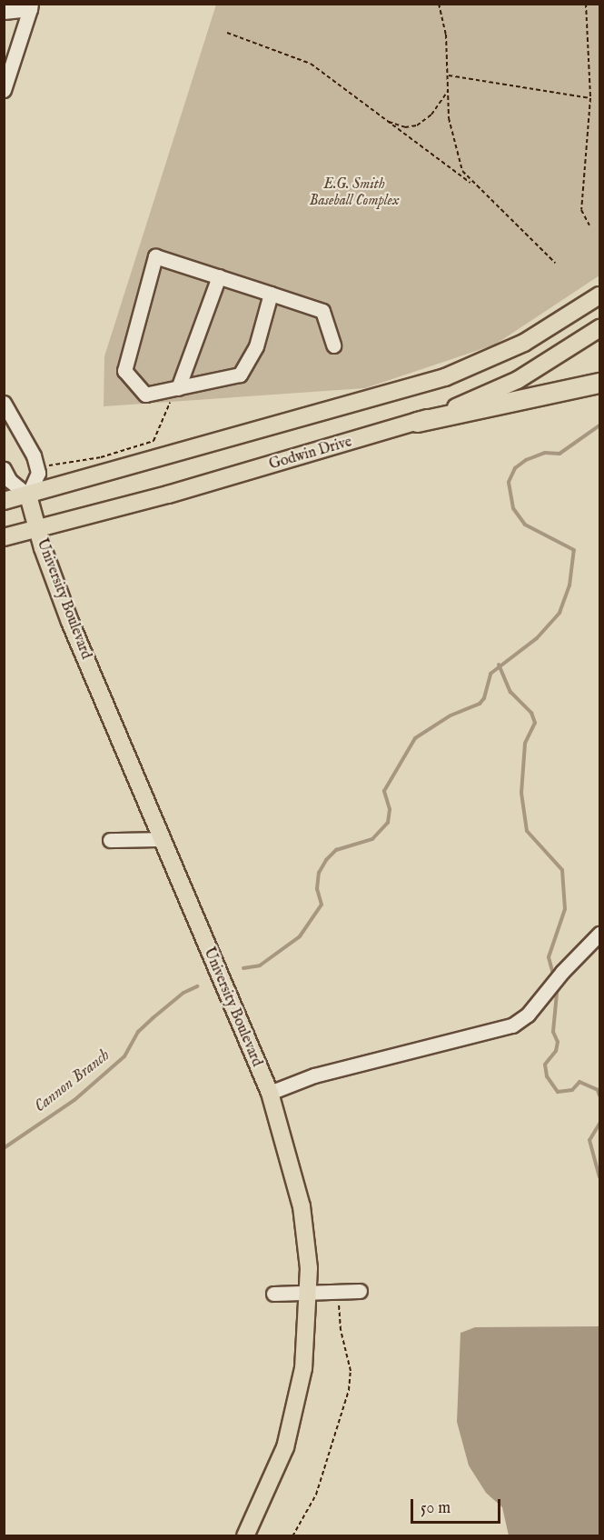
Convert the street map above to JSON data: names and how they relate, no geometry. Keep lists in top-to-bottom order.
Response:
{
  "streets": {
    "main road": ["Godwin Drive", "University Boulevard"]
  },
  "crossings": [
    ["Godwin Drive", "University Boulevard"]
  ],
  "water": ["Cannon Branch"],
  "parks": ["E.G. Smith Baseball Complex"],
  "scale_bar": "50 m"
}
